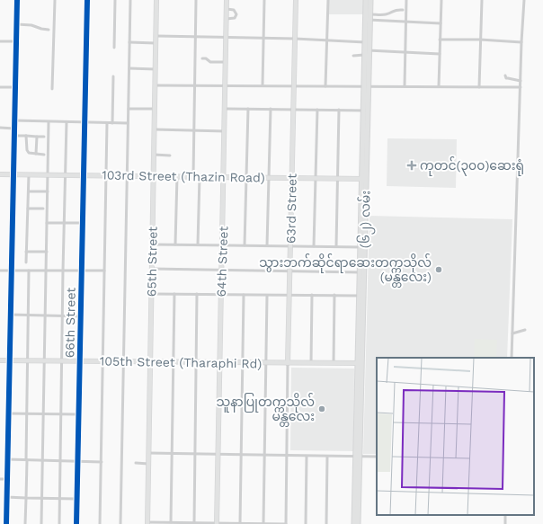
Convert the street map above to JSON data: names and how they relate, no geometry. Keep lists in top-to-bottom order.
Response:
{
  "streets": {
    "main road": ["(၆၂) လမ်း"],
    "street": [
      "103rd Street (Thazin Road)",
      "63rd Street",
      "65th Street",
      "64th Street",
      "66th Street",
      "105th Street (Tharaphi Rd)"
    ]
  },
  "crossings": [
    ["103rd Street (Thazin Road)", "63rd Street"],
    ["103rd Street (Thazin Road)", "(၆၂) လမ်း"],
    ["103rd Street (Thazin Road)", "65th Street"],
    ["103rd Street (Thazin Road)", "64th Street"],
    ["103rd Street (Thazin Road)", "66th Street"],
    ["63rd Street", "105th Street (Tharaphi Rd)"],
    ["(၆၂) လမ်း", "105th Street (Tharaphi Rd)"],
    ["65th Street", "105th Street (Tharaphi Rd)"],
    ["64th Street", "105th Street (Tharaphi Rd)"],
    ["66th Street", "105th Street (Tharaphi Rd)"]
  ],
  "places": {
    "health": ["ကုတင်(၃၀၀)ဆေးရုံ"],
    "other": ["သွားဘက်ဆိုင်ရာဆေးတက္ကသိုလ် (မန္တလေး)", "သူနာပြုတက္ကသိုလ် မန္တလေး"]
  }
}
